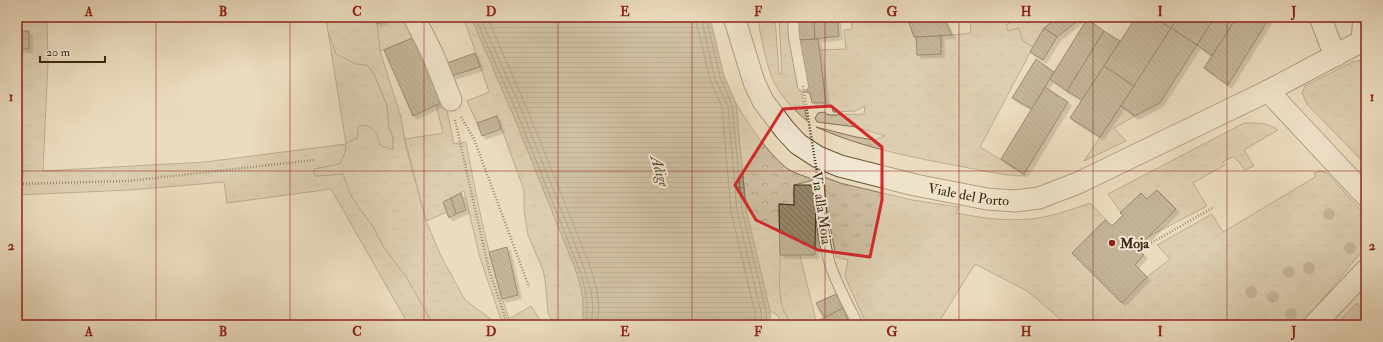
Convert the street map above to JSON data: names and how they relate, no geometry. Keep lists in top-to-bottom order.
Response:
{
  "streets": {
    "street": ["Viale del Porto"],
    "lane": ["Via alla Moia"]
  },
  "water": ["Adige"],
  "places": ["Moja"],
  "scale_bar": "20 m",
  "grid": {
    "columns": [
      "A",
      "B",
      "C",
      "D",
      "E",
      "F",
      "G",
      "H",
      "I",
      "J"
    ],
    "rows": ["1", "2"]
  }
}
